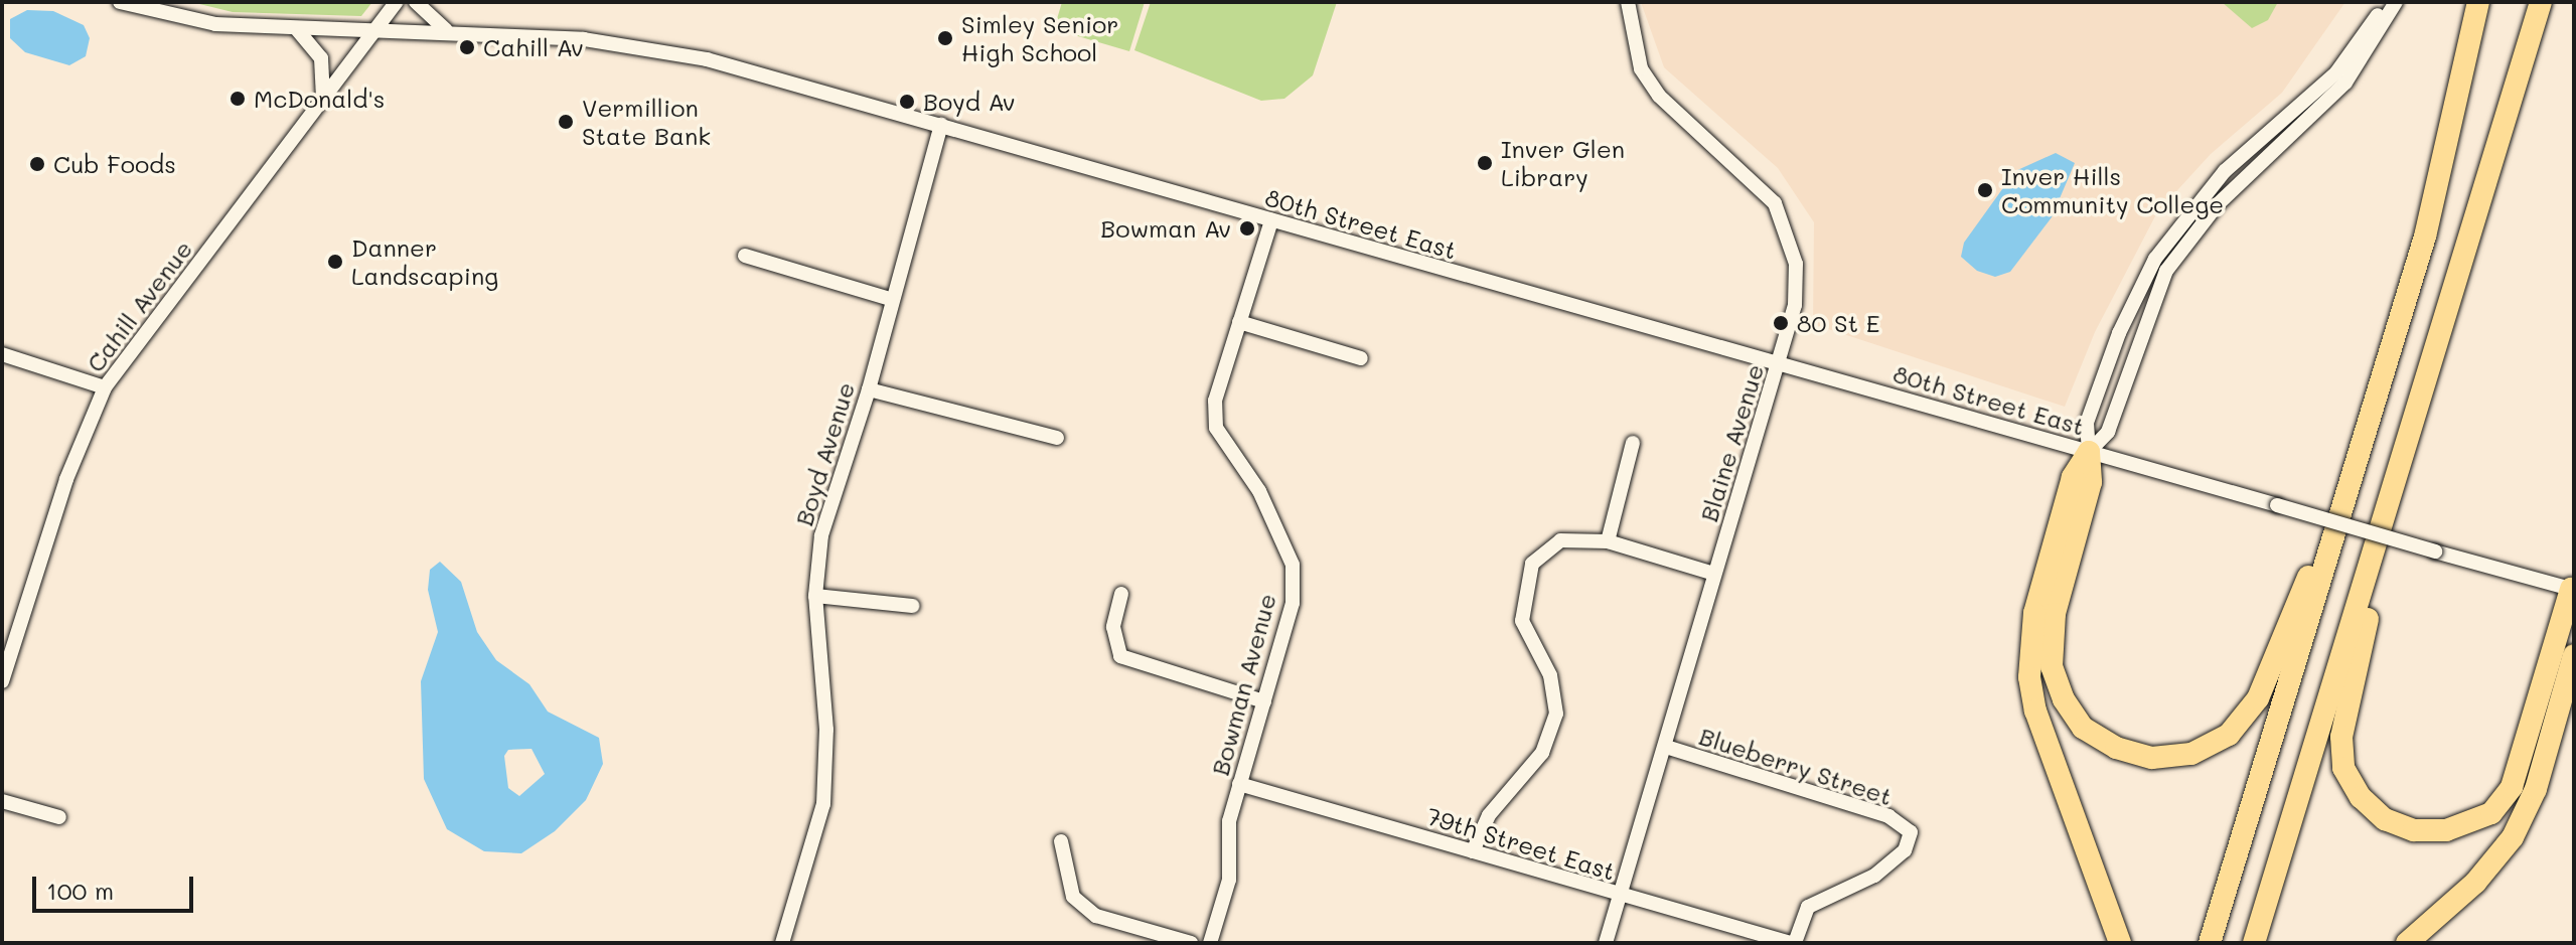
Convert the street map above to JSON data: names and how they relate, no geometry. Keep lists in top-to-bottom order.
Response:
{
  "streets": {
    "street": [
      "80th Street East",
      "Cahill Avenue",
      "Blaine Avenue",
      "Boyd Avenue",
      "Bowman Avenue",
      "Blueberry Street",
      "79th Street East"
    ]
  },
  "crossings": [
    ["80th Street East", "Cahill Avenue"],
    ["80th Street East", "Blaine Avenue"],
    ["80th Street East", "Boyd Avenue"],
    ["80th Street East", "Bowman Avenue"],
    ["Blaine Avenue", "Blueberry Street"],
    ["Blaine Avenue", "79th Street East"],
    ["Bowman Avenue", "79th Street East"],
    ["Blueberry Street", "79th Street East"]
  ],
  "places": [
    "Simley Senior High School",
    "Cahill Av",
    "McDonald's",
    "Boyd Av",
    "Vermillion State Bank",
    "Inver Glen Library",
    "Cub Foods",
    "Inver Hills Community College",
    "Bowman Av",
    "Danner Landscaping",
    "80 St E"
  ],
  "scale_bar": "100 m"
}
